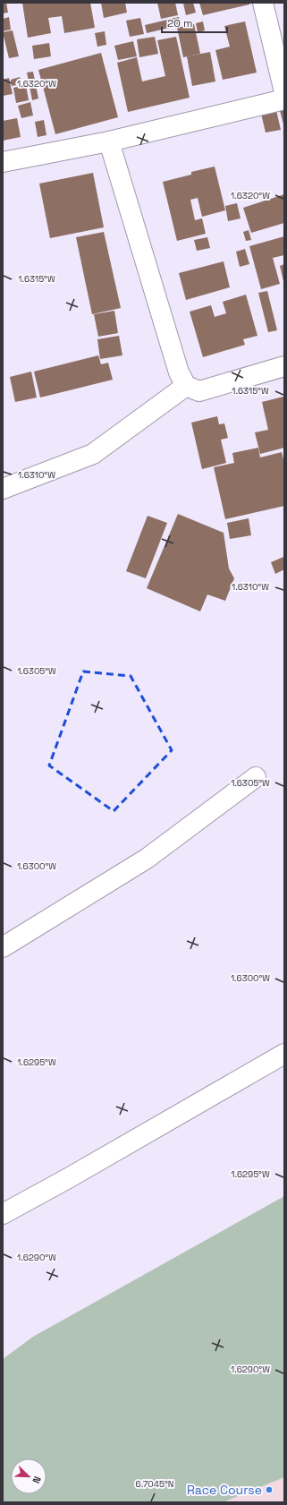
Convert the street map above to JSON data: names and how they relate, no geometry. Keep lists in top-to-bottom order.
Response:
{
  "places": ["Race Course"],
  "scale_bar": "20 m",
  "north": "bottom right",
  "coordinates": [
    "1.6320°W",
    "1.6315°W",
    "1.6310°W",
    "1.6305°W",
    "1.6300°W",
    "1.6295°W",
    "1.6290°W",
    "6.7045°N"
  ]
}
